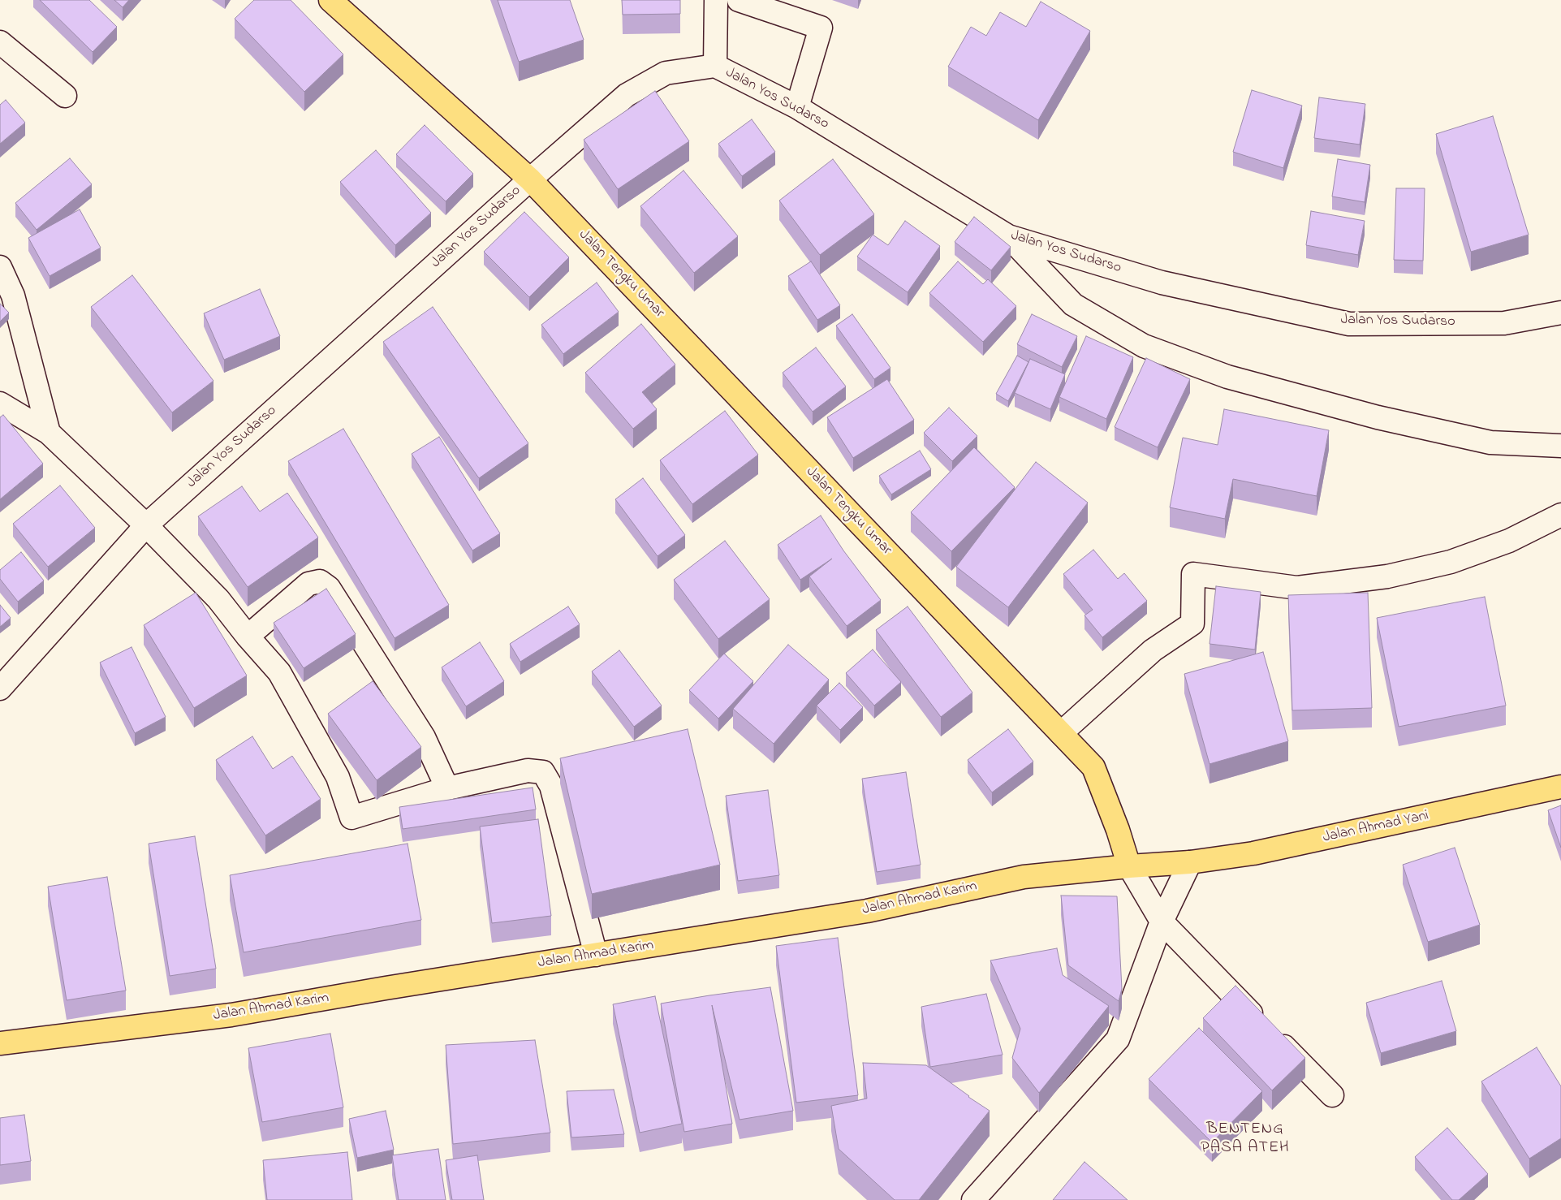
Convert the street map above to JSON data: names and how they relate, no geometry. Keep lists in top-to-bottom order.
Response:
{
  "streets": {
    "main road": ["Jalan Tengku Umar", "Jalan Ahmad Yani", "Jalan Ahmad Karim"],
    "street": ["Jalan Yos Sudarso"]
  },
  "crossings": [
    ["Jalan Yos Sudarso", "Jalan Tengku Umar"],
    ["Jalan Tengku Umar", "Jalan Ahmad Karim"],
    ["Jalan Ahmad Yani", "Jalan Ahmad Karim"]
  ],
  "districts": ["BENTENG PASA ATEH"]
}
